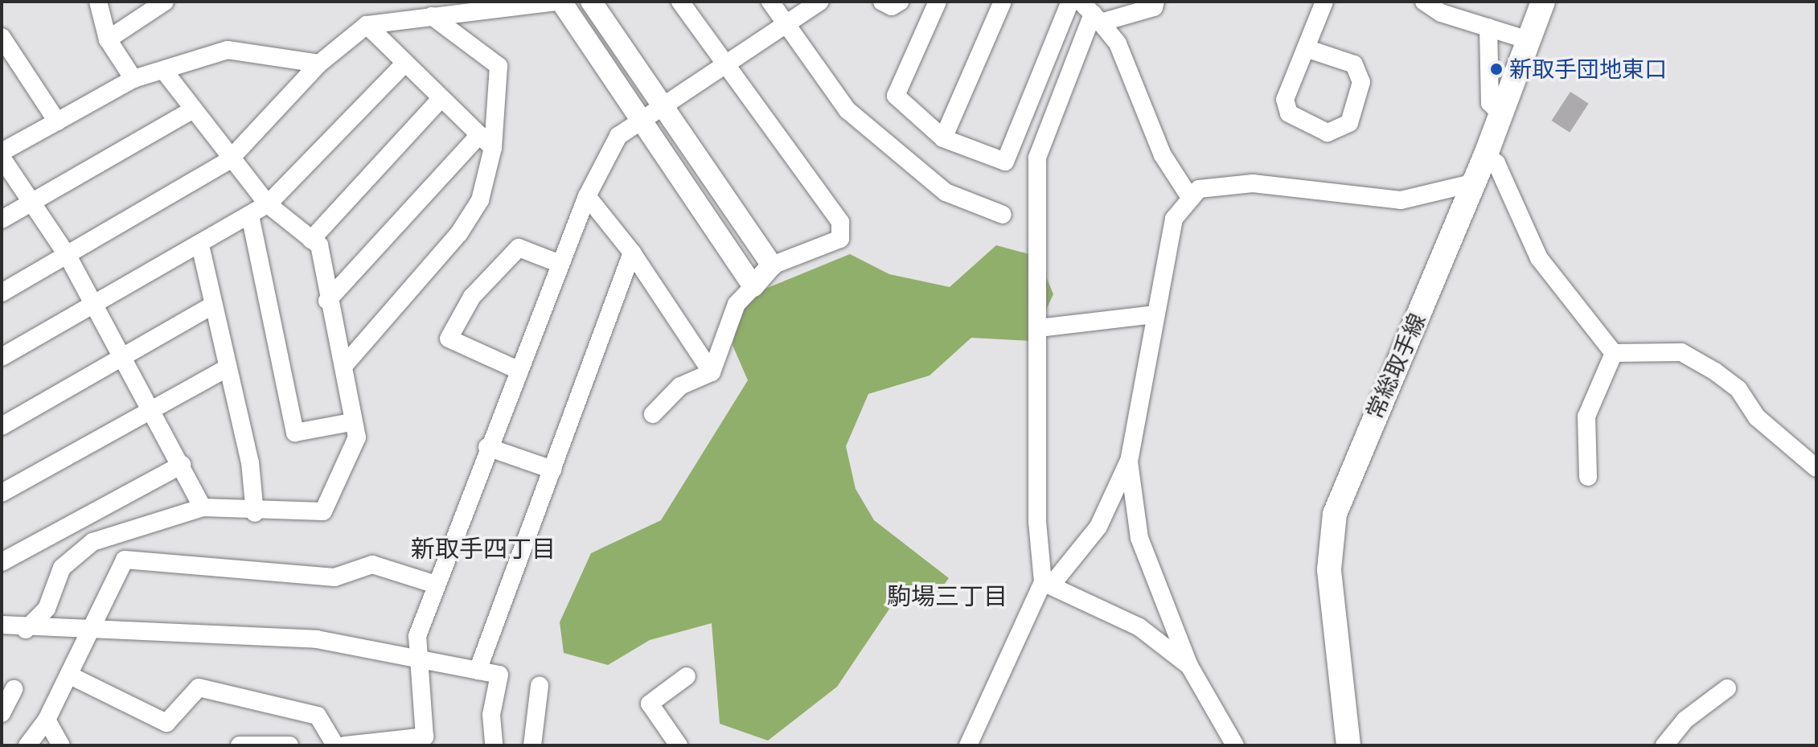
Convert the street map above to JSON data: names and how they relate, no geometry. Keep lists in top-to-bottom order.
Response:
{
  "streets": {
    "main road": ["常総取手線"]
  },
  "districts": ["新取手四丁目", "駒場三丁目"],
  "places": ["新取手団地東口"]
}
